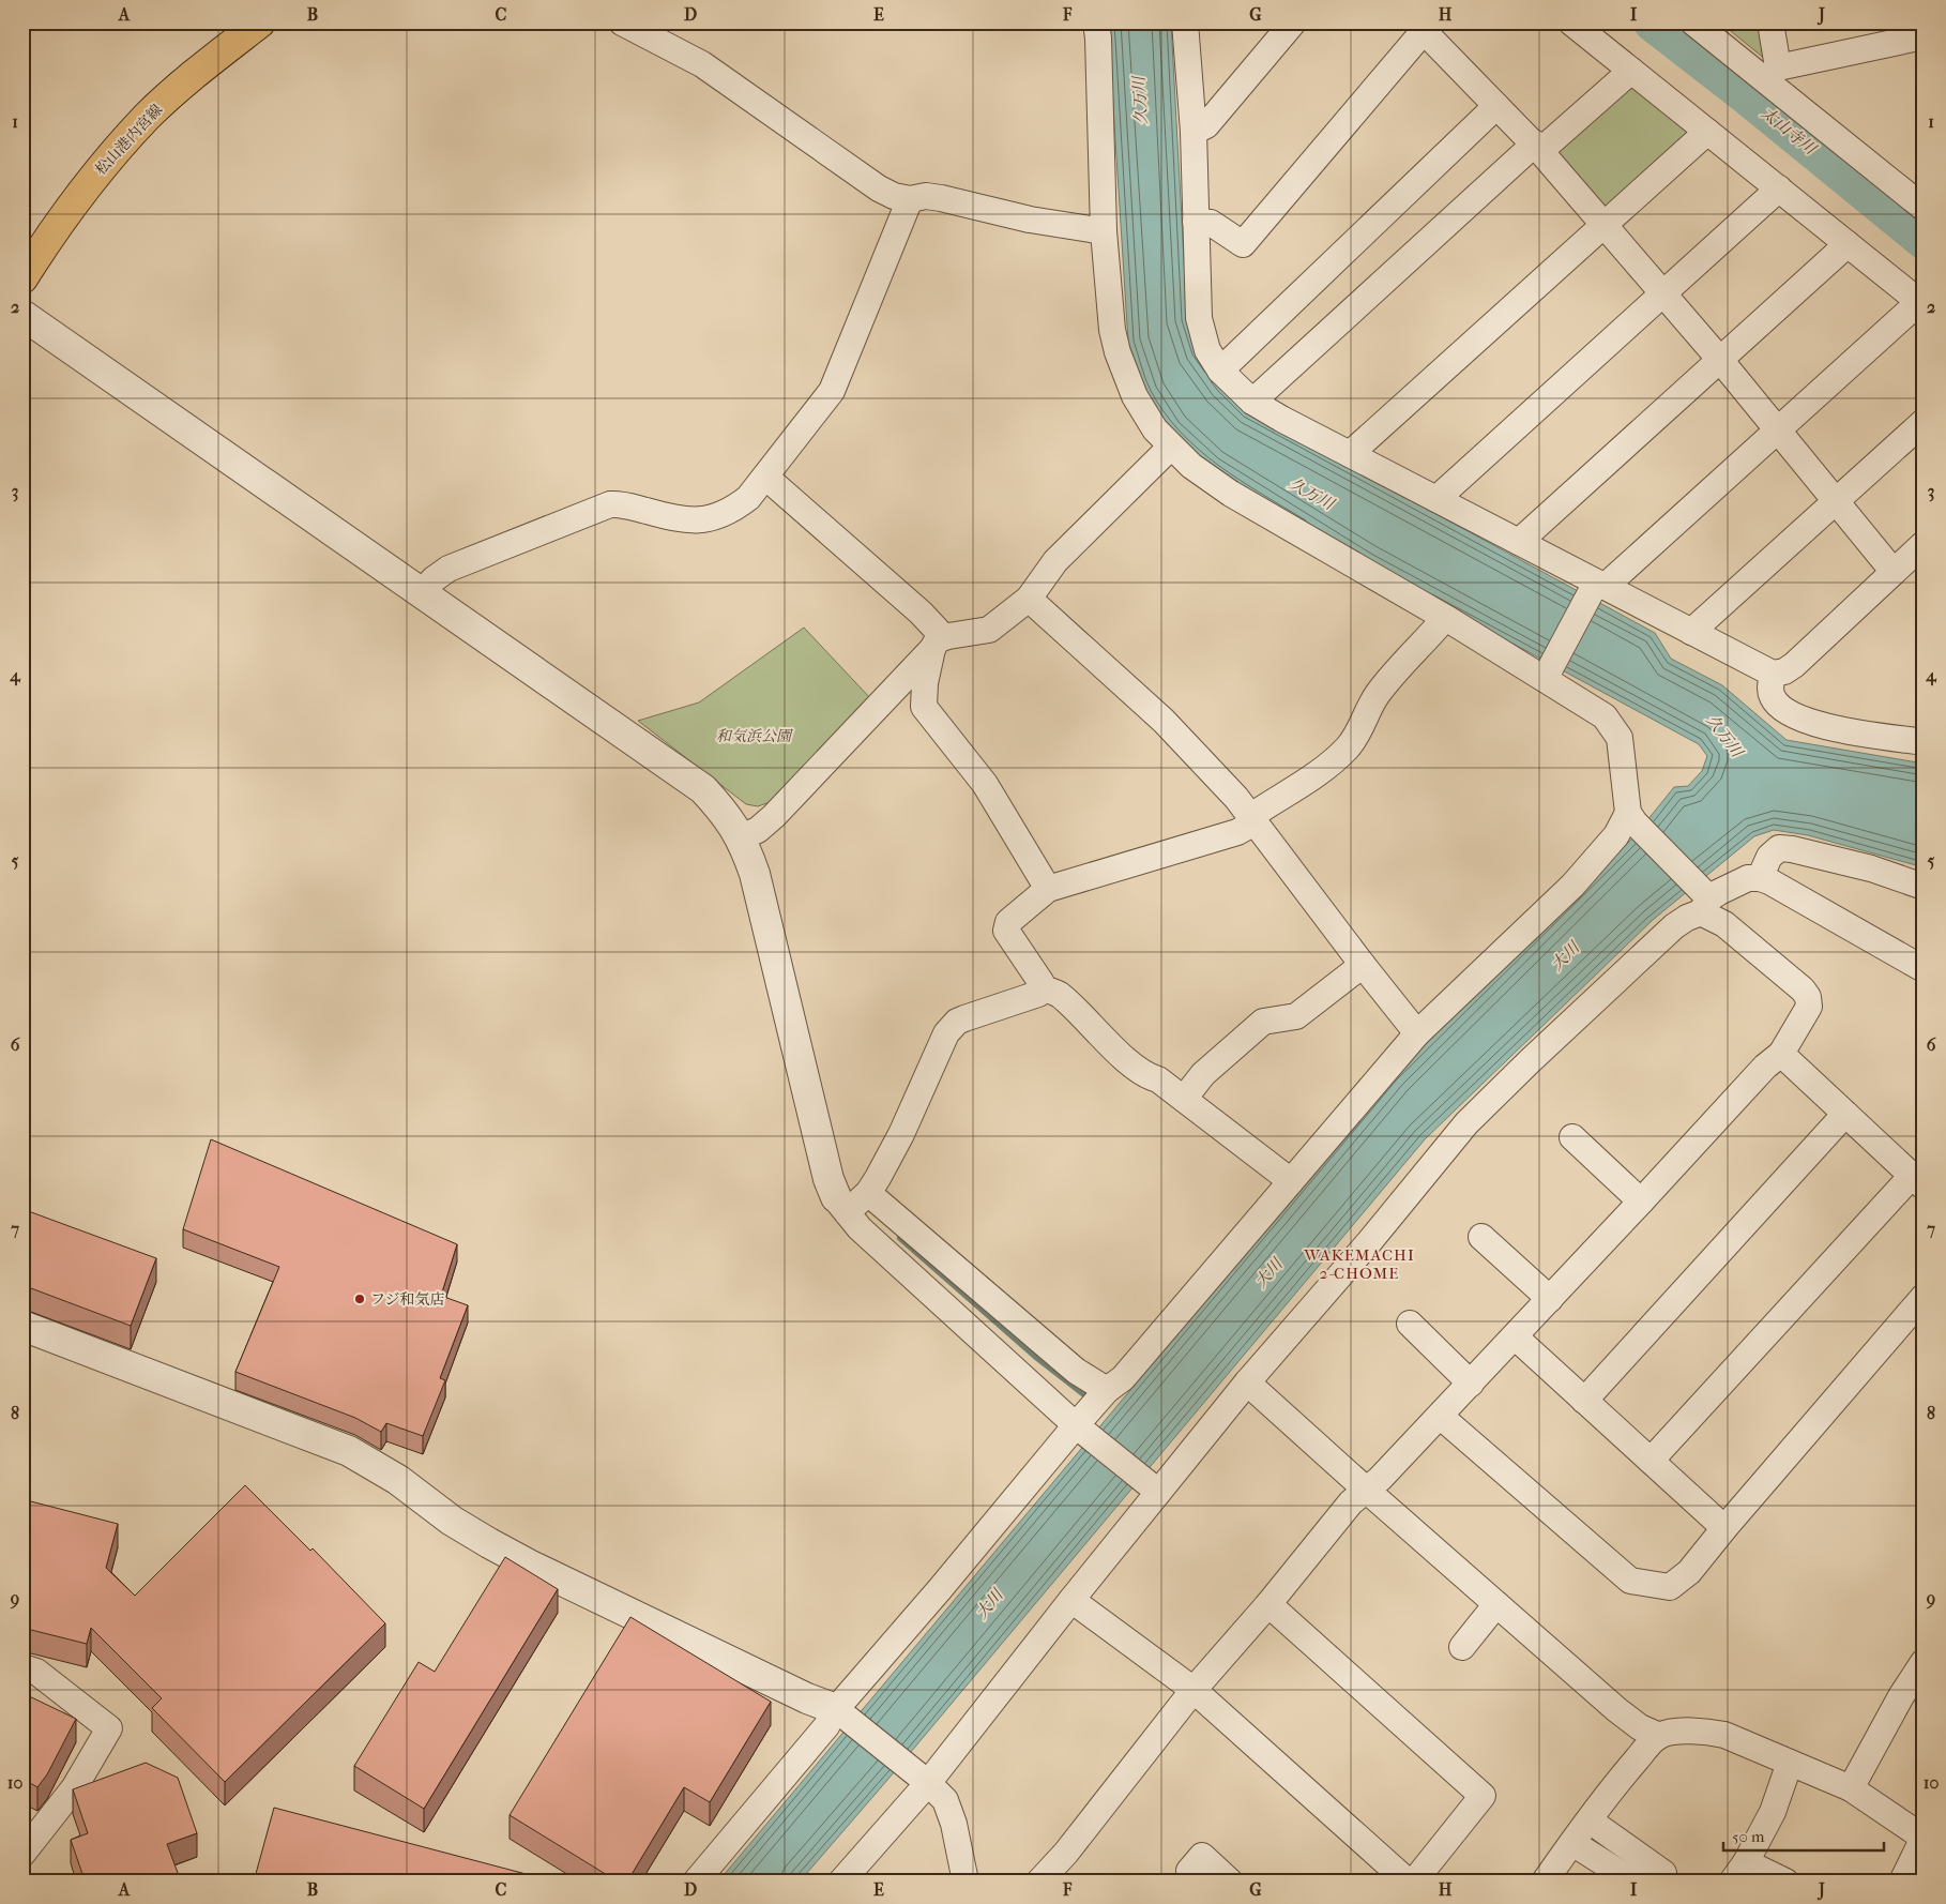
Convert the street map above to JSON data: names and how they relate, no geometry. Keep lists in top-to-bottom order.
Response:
{
  "streets": {
    "main road": ["松山港内宮線"]
  },
  "districts": ["WAKEMACHI 2-CHOME"],
  "water": ["久万川", "太山寺川", "大川"],
  "parks": ["和気浜公園"],
  "places": ["フジ和気店"],
  "scale_bar": "50 m",
  "grid": {
    "columns": [
      "A",
      "B",
      "C",
      "D",
      "E",
      "F",
      "G",
      "H",
      "I",
      "J"
    ],
    "rows": [
      "1",
      "2",
      "3",
      "4",
      "5",
      "6",
      "7",
      "8",
      "9",
      "10"
    ]
  }
}
